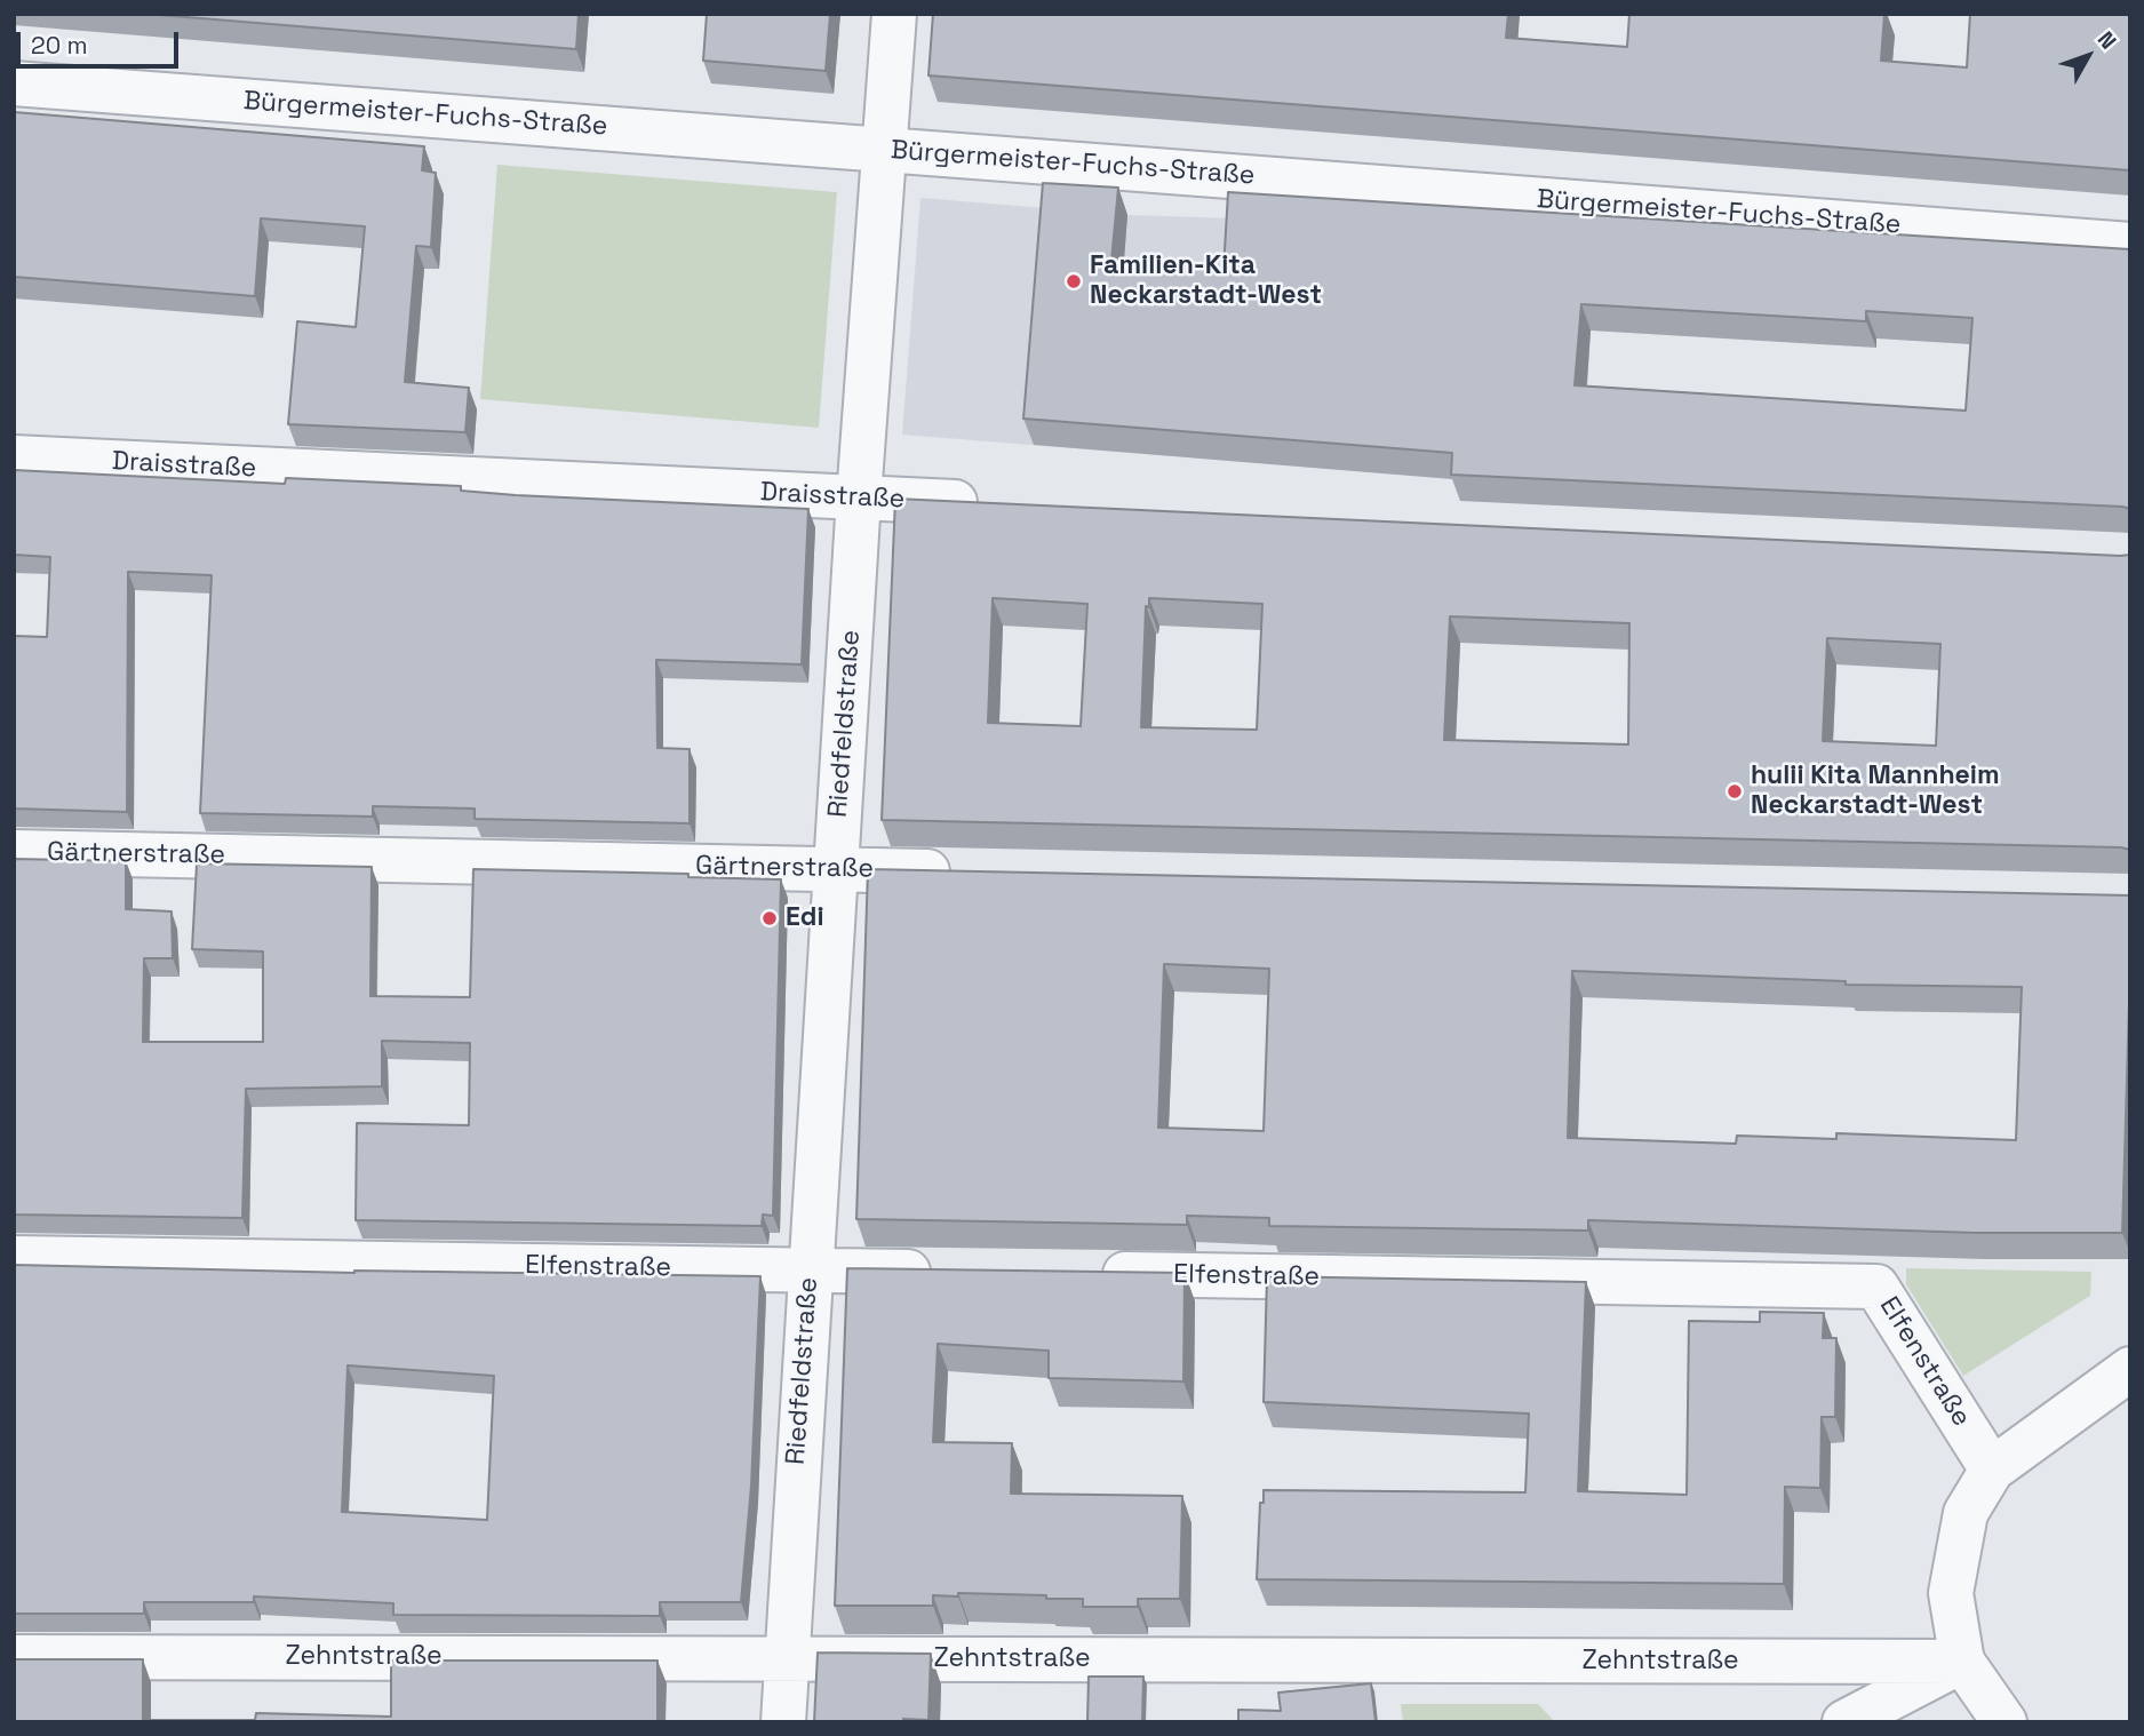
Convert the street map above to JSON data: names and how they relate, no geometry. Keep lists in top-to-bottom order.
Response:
{
  "streets": {
    "street": [
      "Bürgermeister-Fuchs-Straße",
      "Draisstraße",
      "Riedfeldstraße",
      "Gärtnerstraße",
      "Elfenstraße",
      "Zehntstraße"
    ]
  },
  "crossings": [
    ["Bürgermeister-Fuchs-Straße", "Riedfeldstraße"],
    ["Draisstraße", "Riedfeldstraße"],
    ["Riedfeldstraße", "Gärtnerstraße"],
    ["Riedfeldstraße", "Elfenstraße"],
    ["Riedfeldstraße", "Zehntstraße"]
  ],
  "places": ["Familien-Kita Neckarstadt-West", "hulii Kita Mannheim Neckarstadt-West", "Edi"],
  "scale_bar": "20 m",
  "north": "top right"
}
